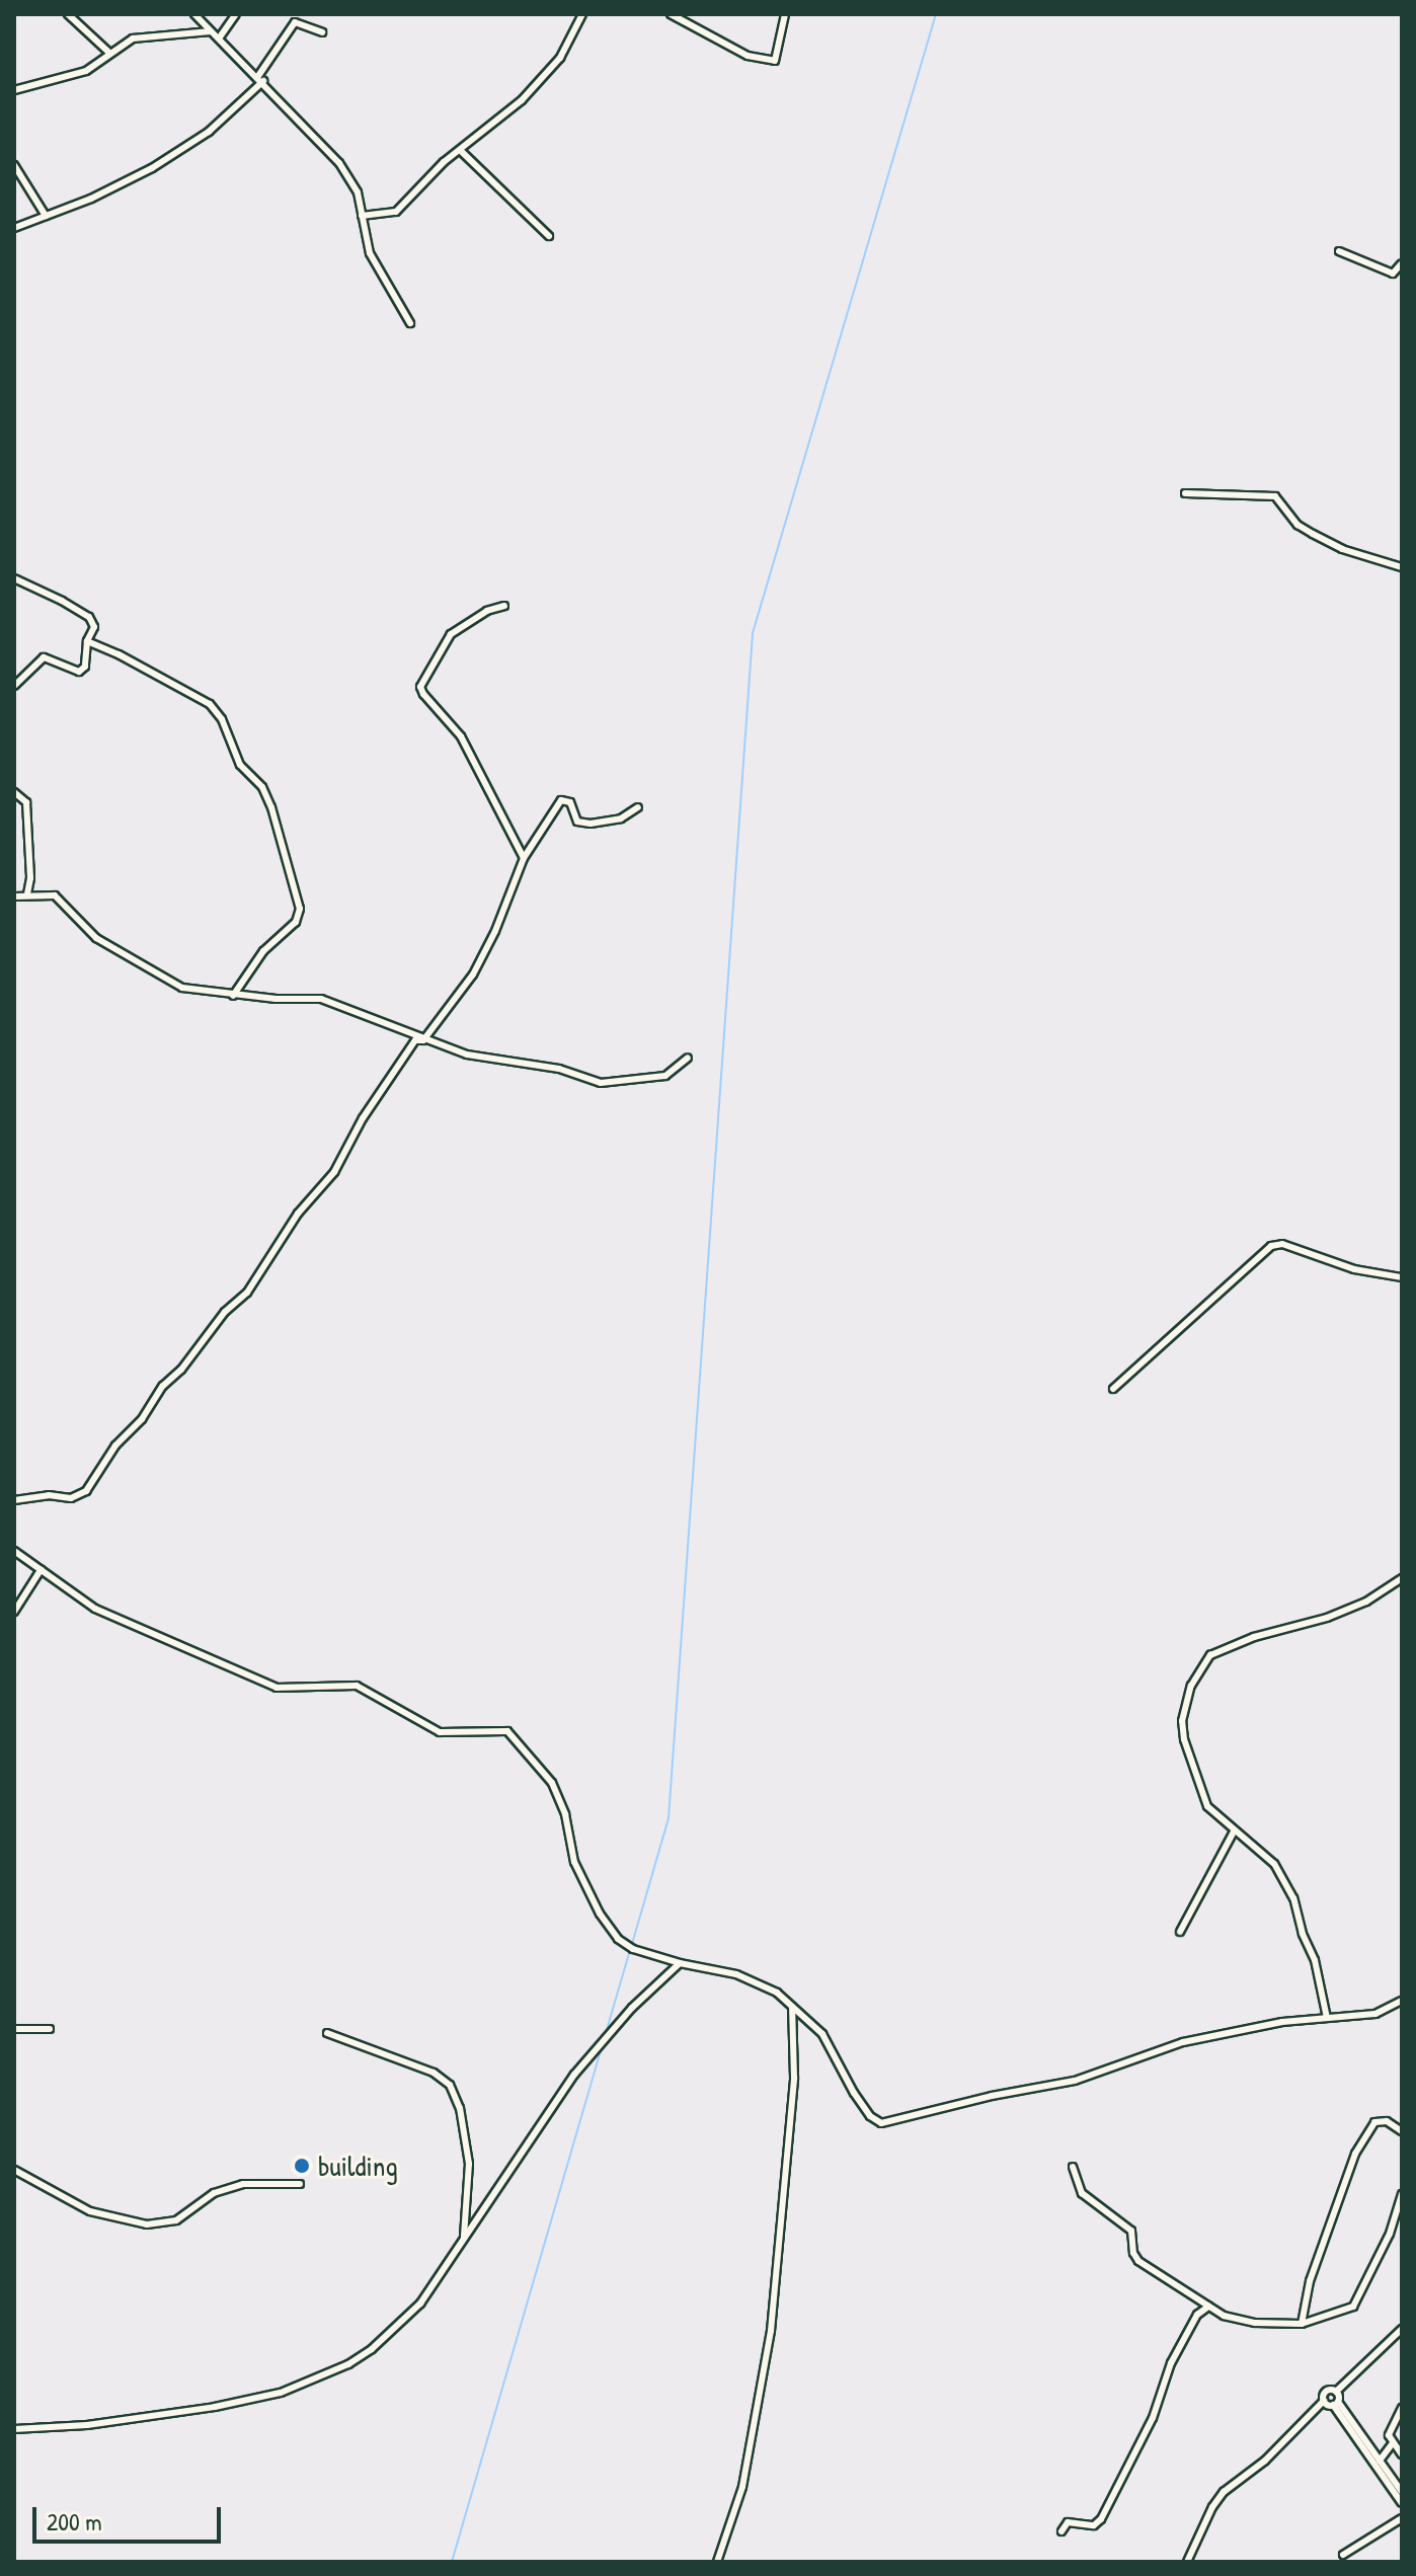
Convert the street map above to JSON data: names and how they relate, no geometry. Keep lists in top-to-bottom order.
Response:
{
  "places": ["building"],
  "scale_bar": "200 m"
}
